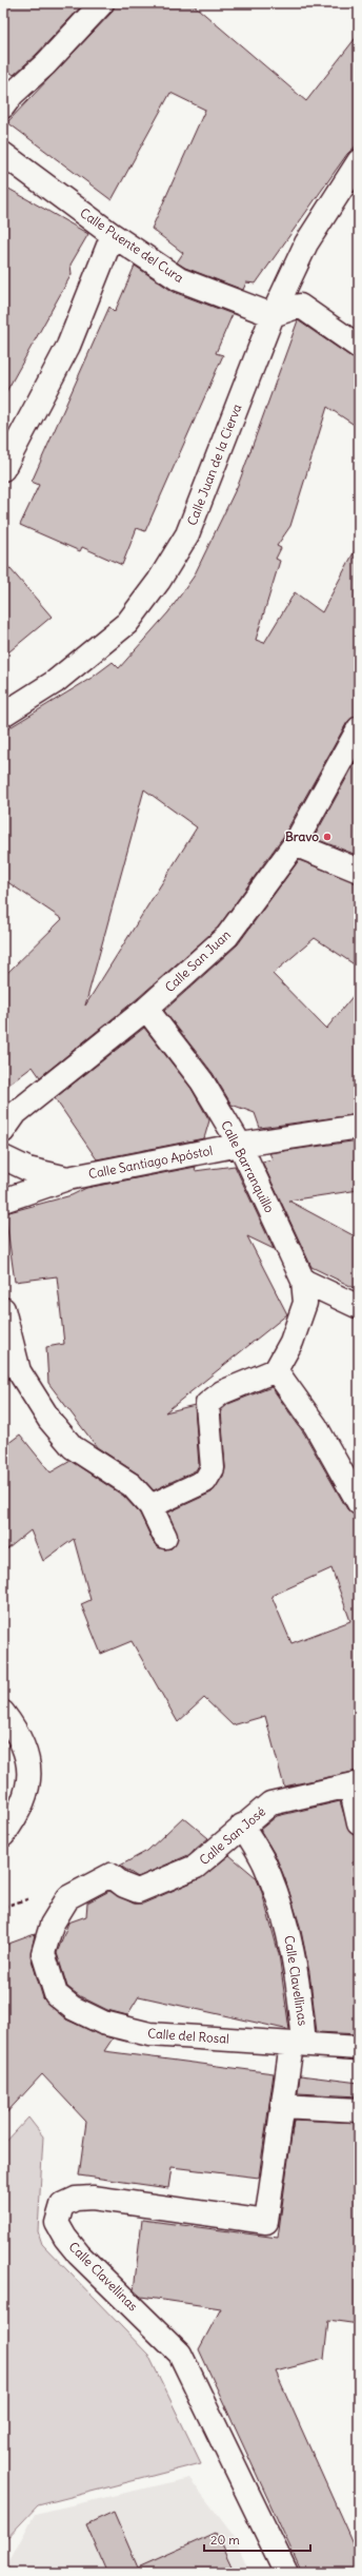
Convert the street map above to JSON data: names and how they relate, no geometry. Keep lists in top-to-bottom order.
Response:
{
  "streets": {
    "street": [
      "Calle Puente del Cura",
      "Calle Juan de la Cierva",
      "Calle San Juan",
      "Calle Santiago Apóstol",
      "Calle Barranquillo",
      "Calle San José",
      "Calle Clavellinas",
      "Calle del Rosal"
    ]
  },
  "crossings": [
    ["Calle Puente del Cura", "Calle Juan de la Cierva"],
    ["Calle San Juan", "Calle Barranquillo"],
    ["Calle Santiago Apóstol", "Calle Barranquillo"],
    ["Calle San José", "Calle Clavellinas"],
    ["Calle San José", "Calle del Rosal"],
    ["Calle Clavellinas", "Calle del Rosal"]
  ],
  "places": ["Bravo"],
  "scale_bar": "20 m"
}
